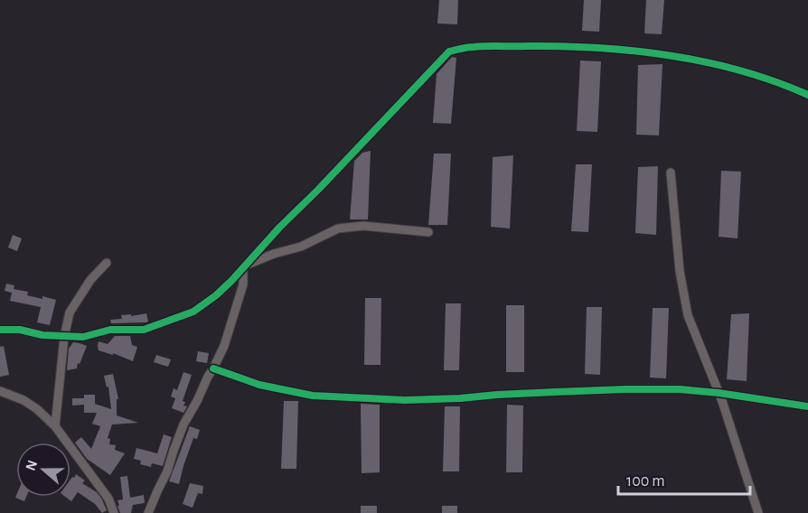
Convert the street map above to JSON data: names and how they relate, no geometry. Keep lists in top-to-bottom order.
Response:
{
  "scale_bar": "100 m",
  "north": "left"
}
